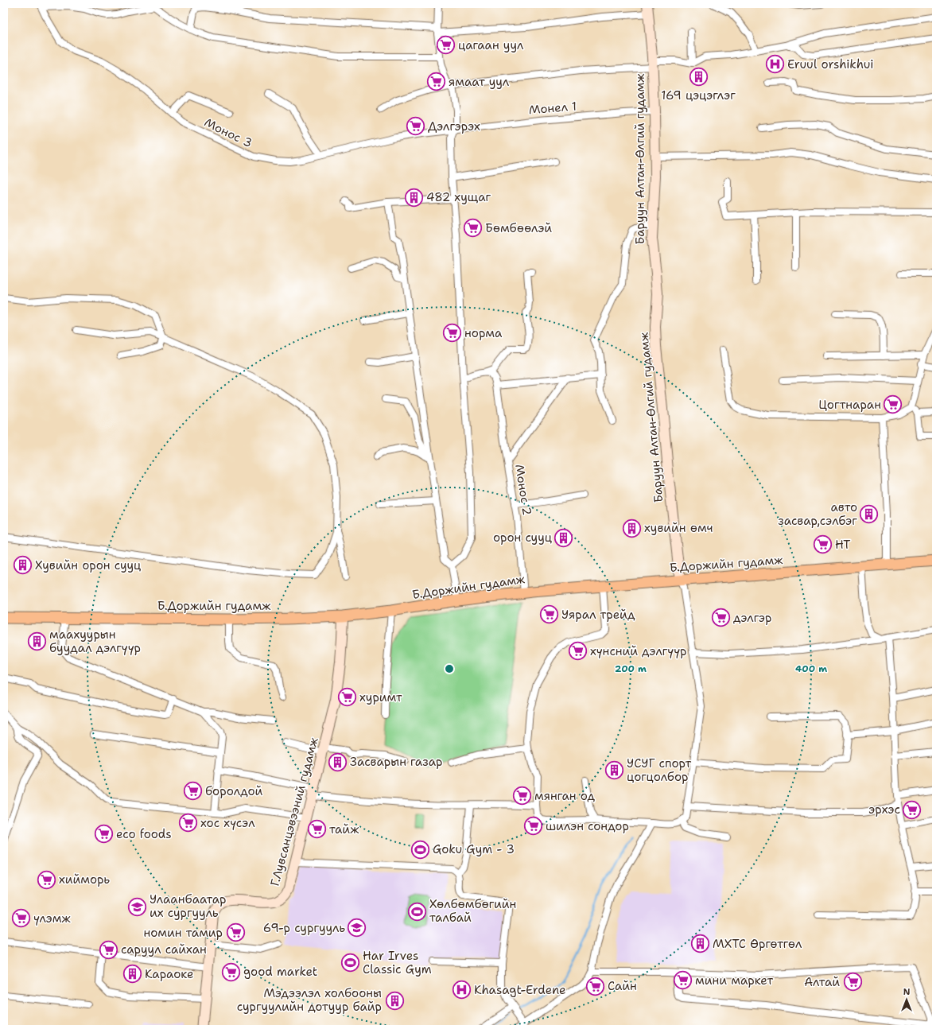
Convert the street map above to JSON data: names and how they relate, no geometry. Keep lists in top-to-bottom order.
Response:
{
  "streets": {
    "main road": ["Баруун Алтан-Өлгий гудамж", "Б.Доржийн гудамж", "Г.Лувсанцэвээний гудамж"],
    "street": ["Монел 1", "Монос 3", "Монос 2"]
  },
  "crossings": [
    ["Монел 1", "Монос 3"],
    ["Монел 1", "Баруун Алтан-Өлгий гудамж"],
    ["Баруун Алтан-Өлгий гудамж", "Б.Доржийн гудамж"],
    ["Монос 2", "Б.Доржийн гудамж"],
    ["Б.Доржийн гудамж", "Г.Лувсанцэвээний гудамж"]
  ],
  "places": {
    "supermarket": [
      "цагаан уул",
      "ямаат уул",
      "Дэлгэрэх",
      "Бөмбөөлэй",
      "норма",
      "Цогтнаран",
      "HT",
      "Уярал трейд",
      "дэлгэр",
      "хүнсний дэлгүүр",
      "хуримт",
      "боролдой",
      "мянган од",
      "эрхэс",
      "хос хүсэл",
      "шилэн сондор",
      "тайж",
      "eco foods",
      "хийморь",
      "үлэмж",
      "номин тамир",
      "саруул сайхан",
      "good market",
      "мини маркет",
      "Алтай",
      "Сайн"
    ],
    "hospital": ["Eruul orshikhui", "Khasagt-Erdene"],
    "building": [
      "169 цэцэглэг",
      "482 хущаг",
      "авто засвар,сэлбэг",
      "хувийн өмч",
      "орон сууц",
      "Хувийн орон сууц",
      "маахуурын буудал дэлгүүр",
      "Засварын газар",
      "УСУГ спорт цогцолбор",
      "МХТС Өргөтгөл",
      "Караоке",
      "Мэдээлэл холбооны сургуулийн дотуур байр"
    ],
    "sports": ["Goku Gym - 3", "Хөлбөмбөгийн талбай", "Har Irves Classic Gym"],
    "school or university": ["Улаанбаатар их сургууль", "69-р сургууль"]
  },
  "north": "top",
  "rings": ["200 m", "400 m"]
}
